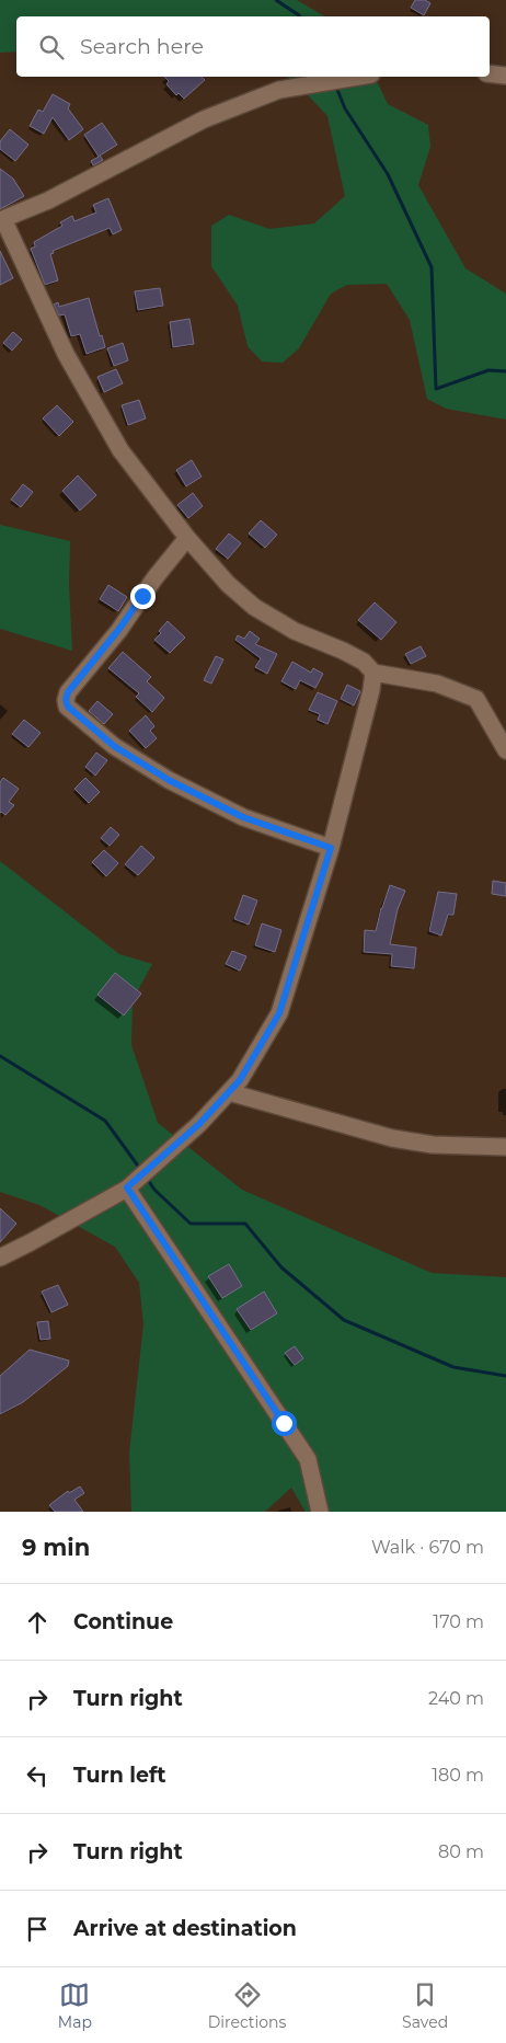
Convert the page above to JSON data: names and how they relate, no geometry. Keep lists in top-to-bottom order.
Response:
{
  "page": {
    "search": "Search here",
    "heading": ["9 min", "Walk · 670 m"],
    "list": [
      ["Continue", "170 m"],
      ["Turn right", "240 m"],
      ["Turn left", "180 m"],
      ["Turn right", "80 m"],
      "Arrive at destination"
    ],
    "nav": ["Map", "Directions", "Saved"]
  }
}
